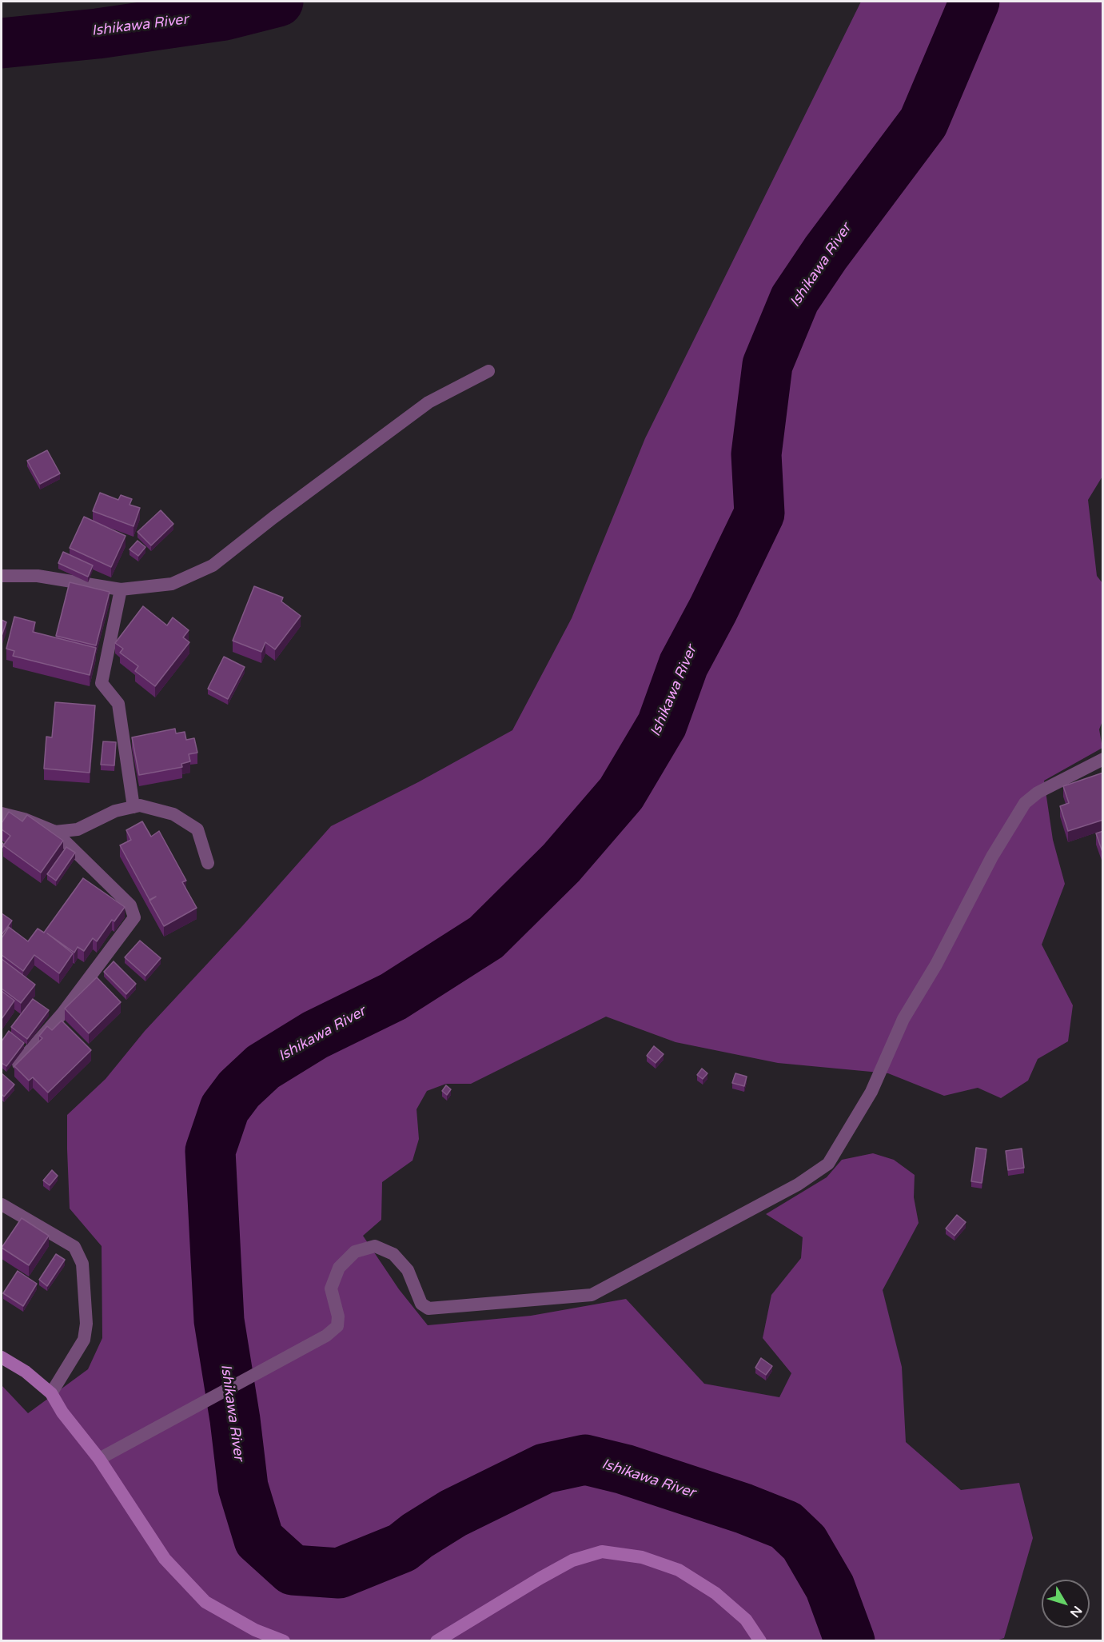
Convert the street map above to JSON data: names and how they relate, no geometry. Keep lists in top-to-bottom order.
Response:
{
  "water": ["Ishikawa River"],
  "north": "bottom right"
}
